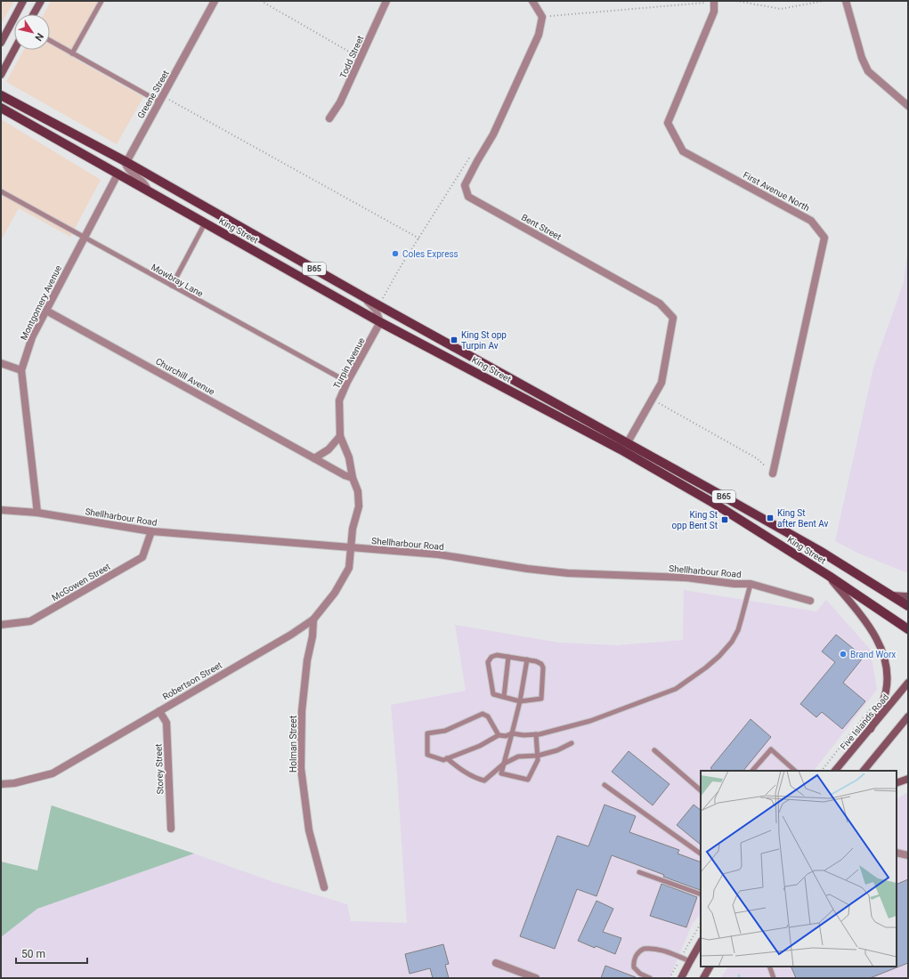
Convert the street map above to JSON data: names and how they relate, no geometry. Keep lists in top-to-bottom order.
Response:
{
  "streets": {
    "main road": ["King Street", "B65", "Five Islands Road"],
    "street": [
      "Todd Street",
      "Greene Street",
      "First Avenue North",
      "Bent Street",
      "Montgomery Avenue",
      "Turpin Avenue",
      "Churchill Avenue",
      "Shellharbour Road",
      "McGowen Street",
      "Robertson Street",
      "Holman Street",
      "Storey Street"
    ],
    "lane": ["Mowbray Lane"]
  },
  "crossings": [
    ["Greene Street", "King Street"],
    ["Bent Street", "King Street"],
    ["King Street", "Montgomery Avenue"],
    ["King Street", "Turpin Avenue"],
    ["Mowbray Lane", "Montgomery Avenue"],
    ["Mowbray Lane", "Turpin Avenue"],
    ["Montgomery Avenue", "Churchill Avenue"],
    ["Montgomery Avenue", "Shellharbour Road"],
    ["Turpin Avenue", "Churchill Avenue"],
    ["Turpin Avenue", "Shellharbour Road"],
    ["Turpin Avenue", "Robertson Street"],
    ["Shellharbour Road", "McGowen Street"],
    ["Shellharbour Road", "Robertson Street"],
    ["Robertson Street", "Holman Street"],
    ["Robertson Street", "Storey Street"]
  ],
  "places": {
    "other": ["Coles Express", "Brand Worx"],
    "transit": ["King St opp Turpin Av", "King St after Bent Av", "King St opp Bent St"]
  },
  "scale_bar": "50 m",
  "north": "bottom right"
}
